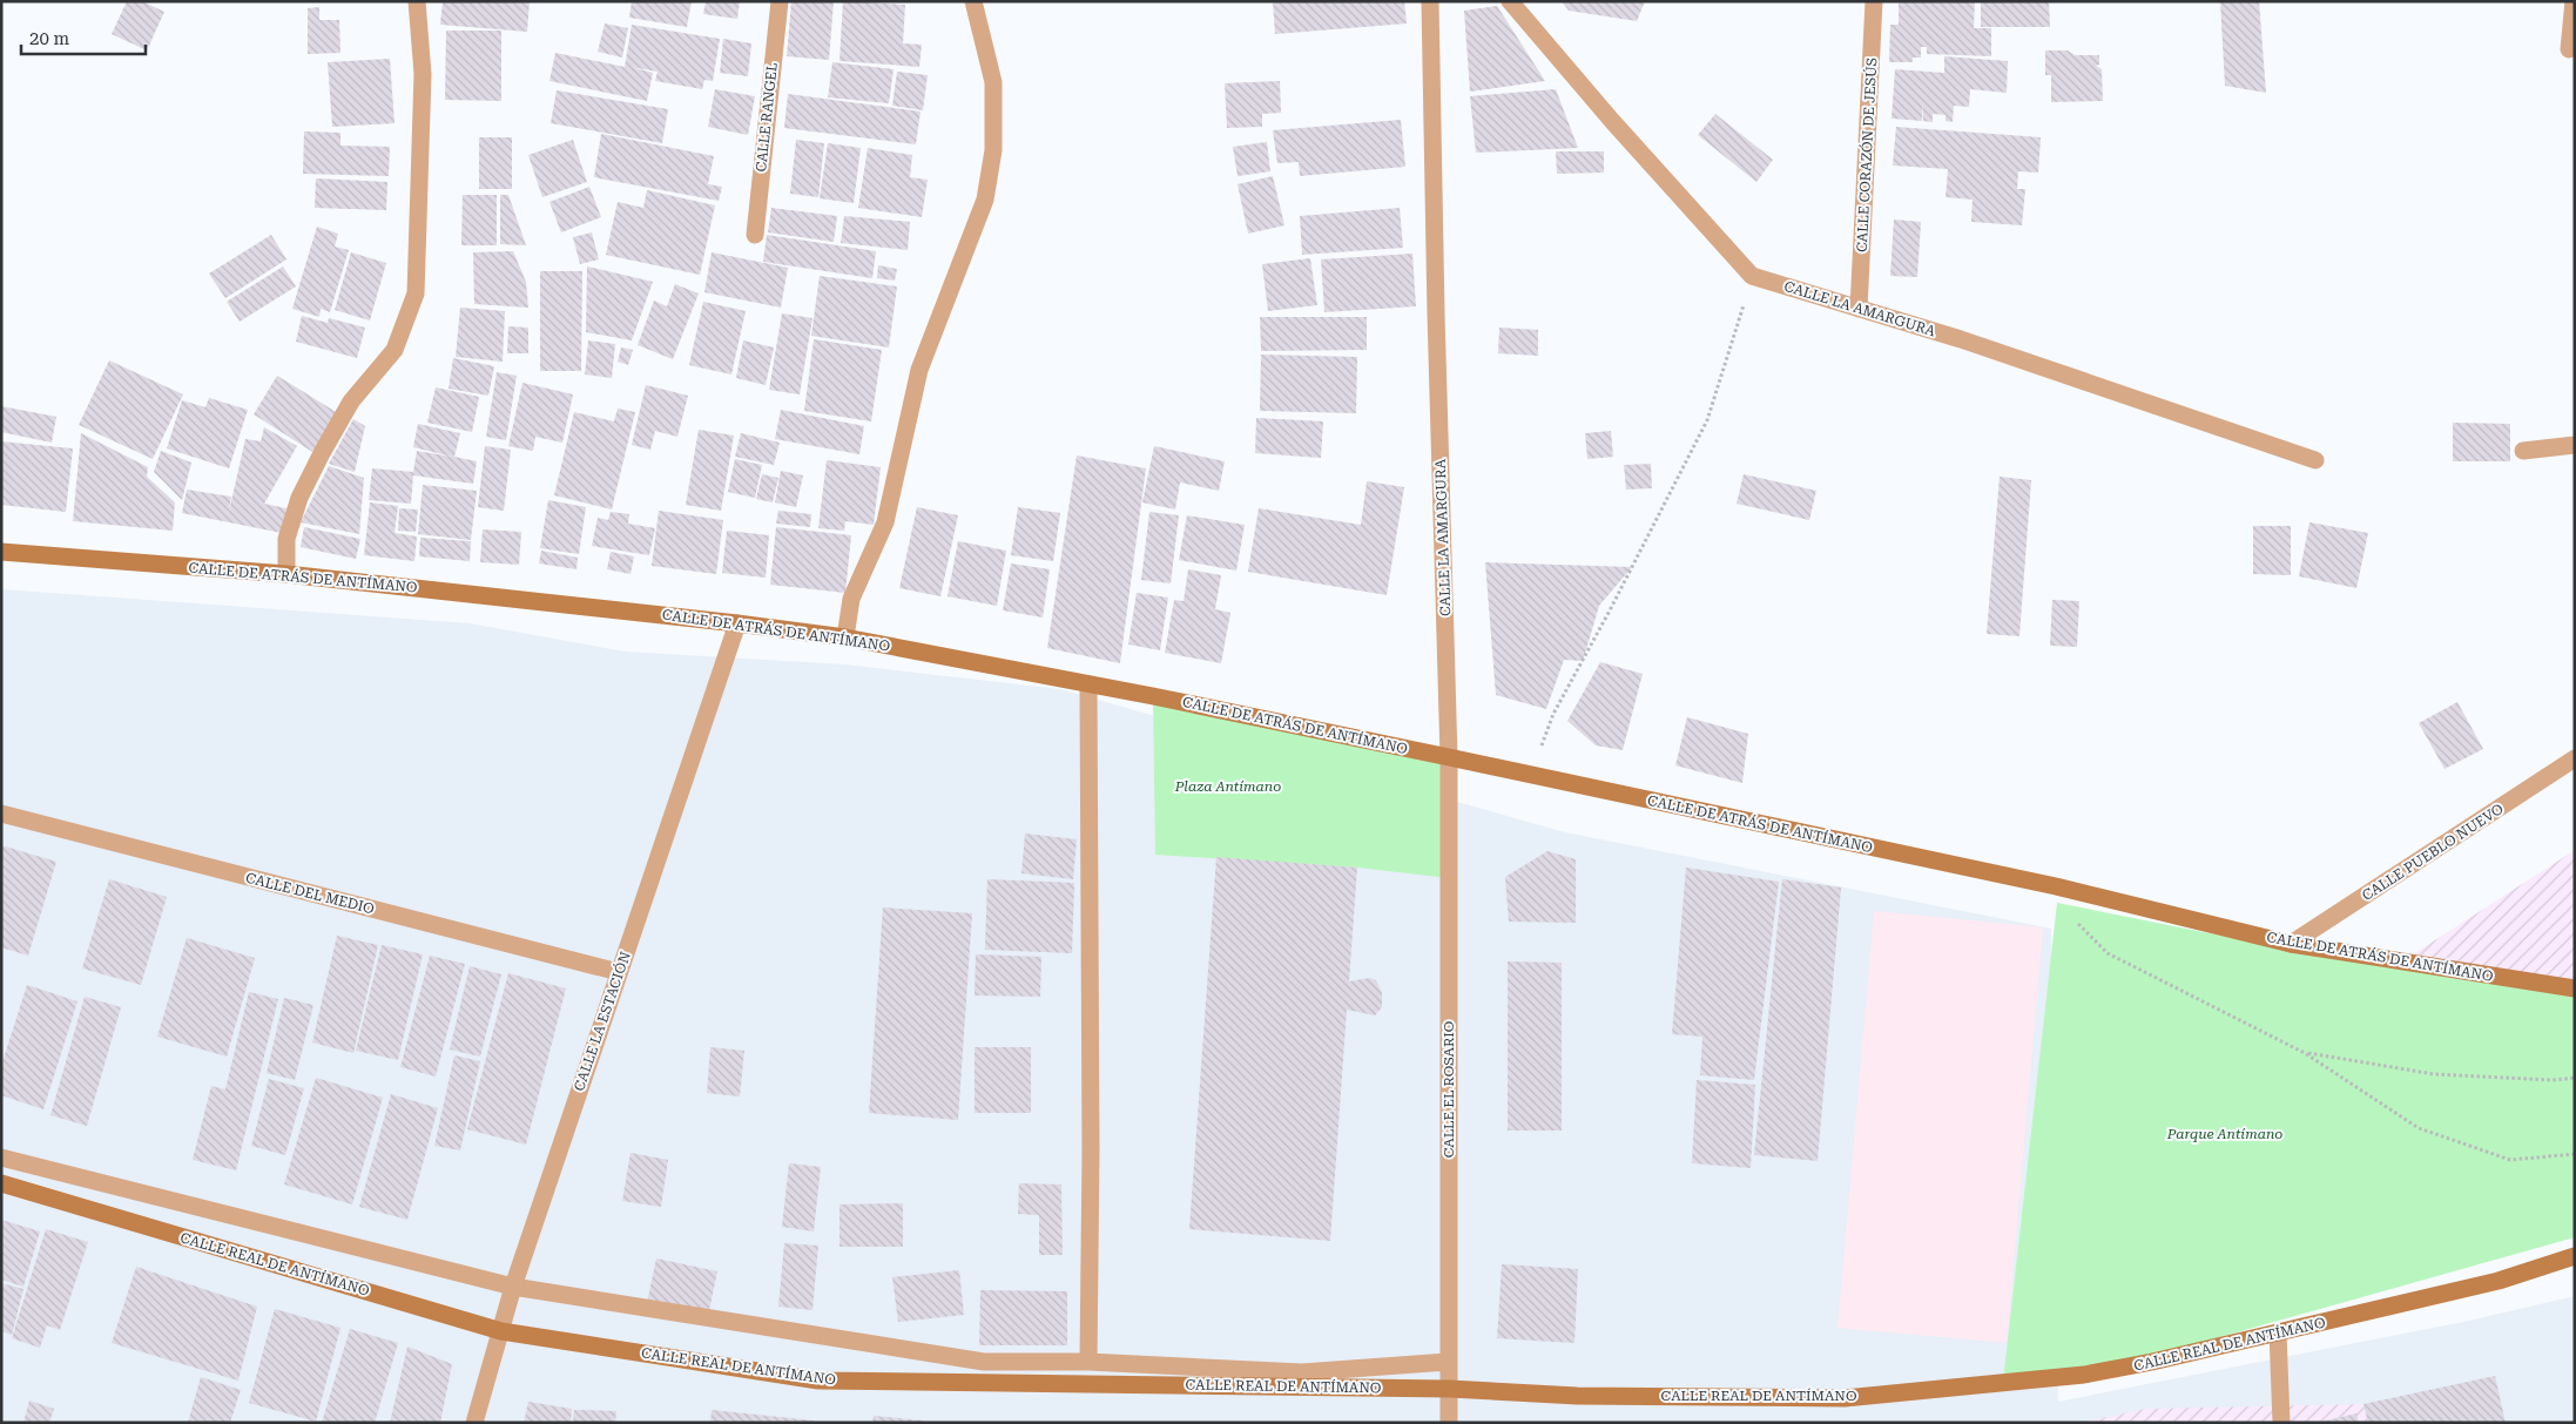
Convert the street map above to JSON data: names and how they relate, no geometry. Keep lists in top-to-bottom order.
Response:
{
  "streets": {
    "street": [
      "CALLE RANGEL",
      "CALLE CORAZÓN DE JESÚS",
      "CALLE LA AMARGURA",
      "CALLE DE ATRÁS DE ANTÍMANO",
      "CALLE PUEBLO NUEVO",
      "CALLE DEL MEDIO",
      "CALLE LA ESTACIÓN",
      "CALLE EL ROSARIO",
      "CALLE REAL DE ANTÍMANO"
    ]
  },
  "crossings": [
    ["CALLE CORAZÓN DE JESÚS", "CALLE LA AMARGURA"],
    ["CALLE LA AMARGURA", "CALLE DE ATRÁS DE ANTÍMANO"],
    ["CALLE LA AMARGURA", "CALLE EL ROSARIO"],
    ["CALLE DE ATRÁS DE ANTÍMANO", "CALLE PUEBLO NUEVO"],
    ["CALLE DE ATRÁS DE ANTÍMANO", "CALLE LA ESTACIÓN"],
    ["CALLE DE ATRÁS DE ANTÍMANO", "CALLE EL ROSARIO"],
    ["CALLE DEL MEDIO", "CALLE LA ESTACIÓN"],
    ["CALLE LA ESTACIÓN", "CALLE REAL DE ANTÍMANO"],
    ["CALLE EL ROSARIO", "CALLE REAL DE ANTÍMANO"]
  ],
  "parks": ["Plaza Antímano", "Parque Antímano"],
  "scale_bar": "20 m"
}
